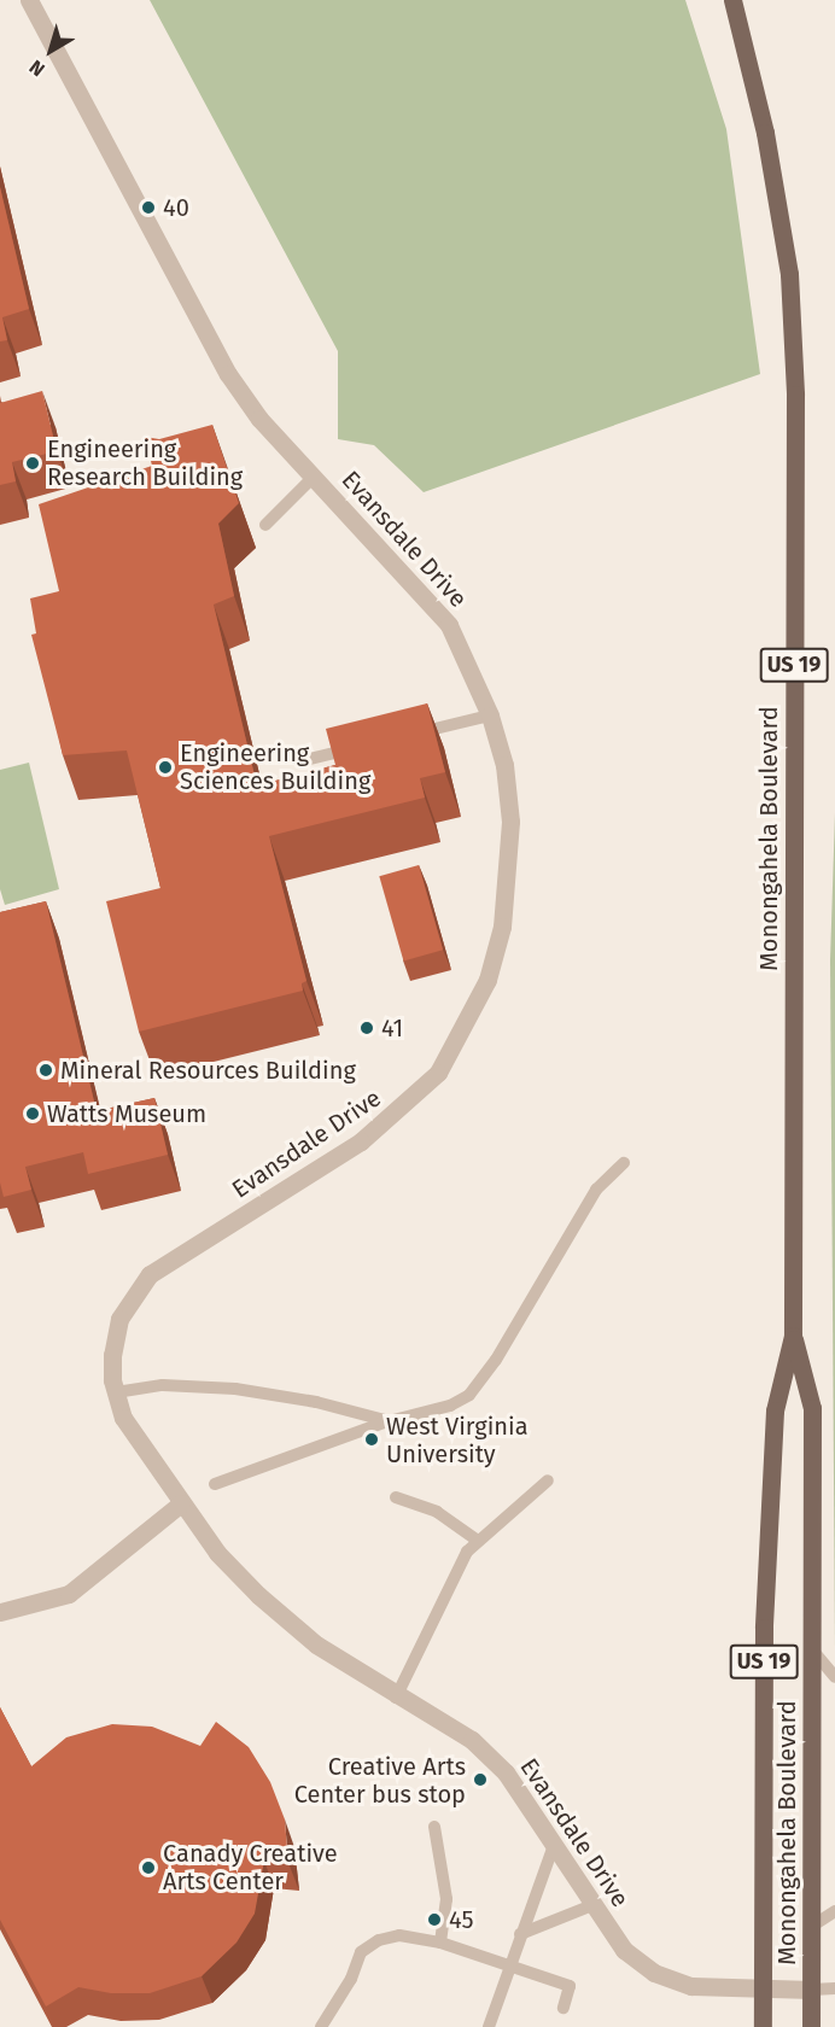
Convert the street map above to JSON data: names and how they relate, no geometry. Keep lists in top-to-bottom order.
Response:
{
  "streets": {
    "main road": ["US 19", "Monongahela Boulevard"],
    "street": ["Evansdale Drive"]
  },
  "crossings": [
    ["Evansdale Drive", "Monongahela Boulevard"]
  ],
  "places": [
    "40",
    "Engineering Research Building",
    "Engineering Sciences Building",
    "41",
    "Mineral Resources Building",
    "Watts Museum",
    "West Virginia University",
    "Creative Arts Center bus stop",
    "Canady Creative Arts Center",
    "45"
  ],
  "north": "bottom left"
}
